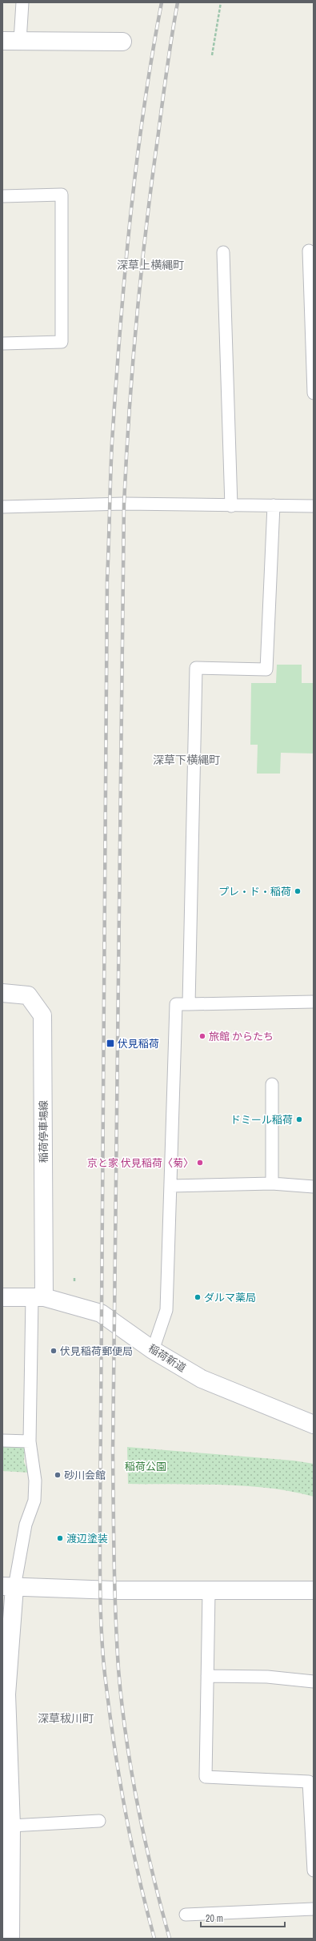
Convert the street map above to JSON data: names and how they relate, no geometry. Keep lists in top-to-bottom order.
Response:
{
  "streets": {
    "street": ["稲荷停車場線", "稲荷新道"]
  },
  "crossings": [
    ["稲荷停車場線", "稲荷新道"]
  ],
  "districts": ["深草上横縄町", "深草下横縄町", "深草秡川町"],
  "parks": ["稲荷公園"],
  "places": {
    "other": [
      "プレ・ド・稲荷",
      "旅館 からたち",
      "ドミール稲荷",
      "京と家 伏見稲荷〈菊〉",
      "ダルマ薬局",
      "伏見稲荷郵便局",
      "砂川会館",
      "渡辺塗装"
    ],
    "transit": ["伏見稲荷"]
  },
  "scale_bar": "20 m"
}
